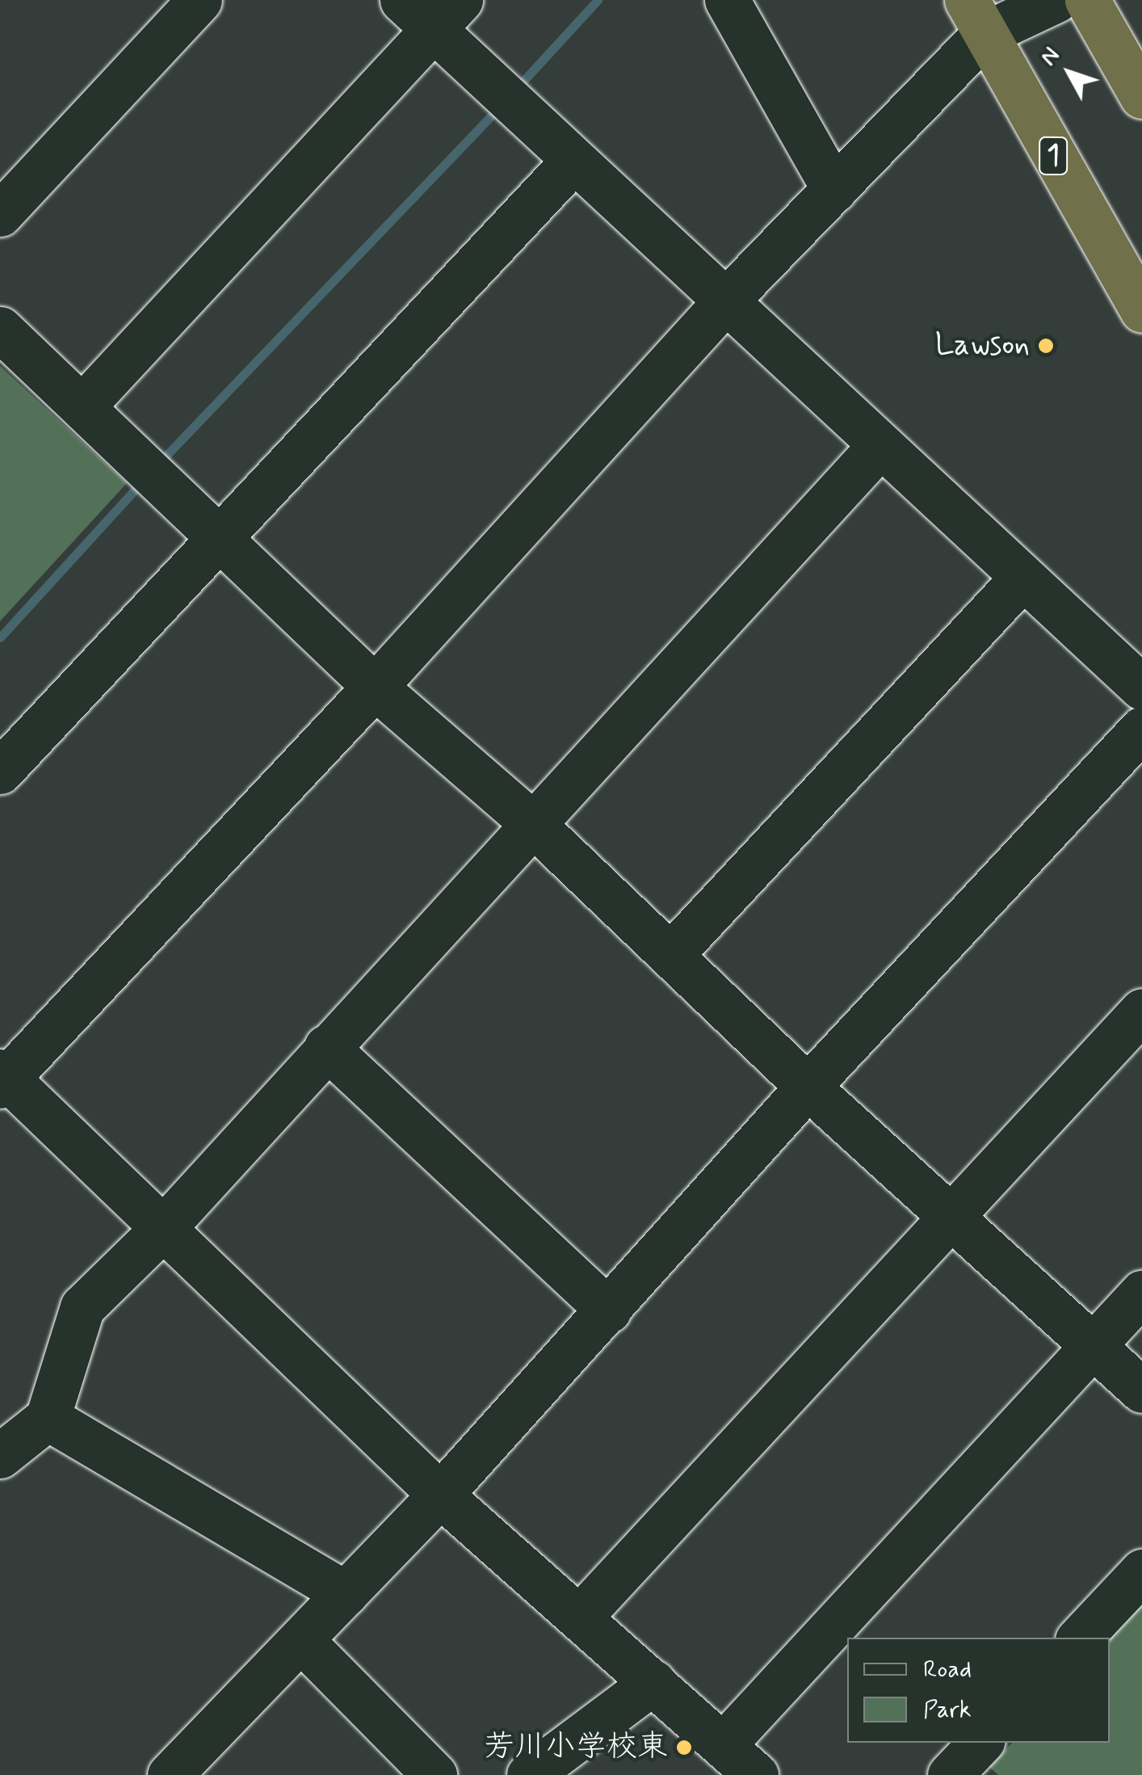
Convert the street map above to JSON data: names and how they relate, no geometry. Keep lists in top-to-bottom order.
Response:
{
  "streets": {
    "highway": ["1"]
  },
  "places": ["Lawson", "芳川小学校東"],
  "legend": ["Road", "Park"],
  "north": "top left"
}
